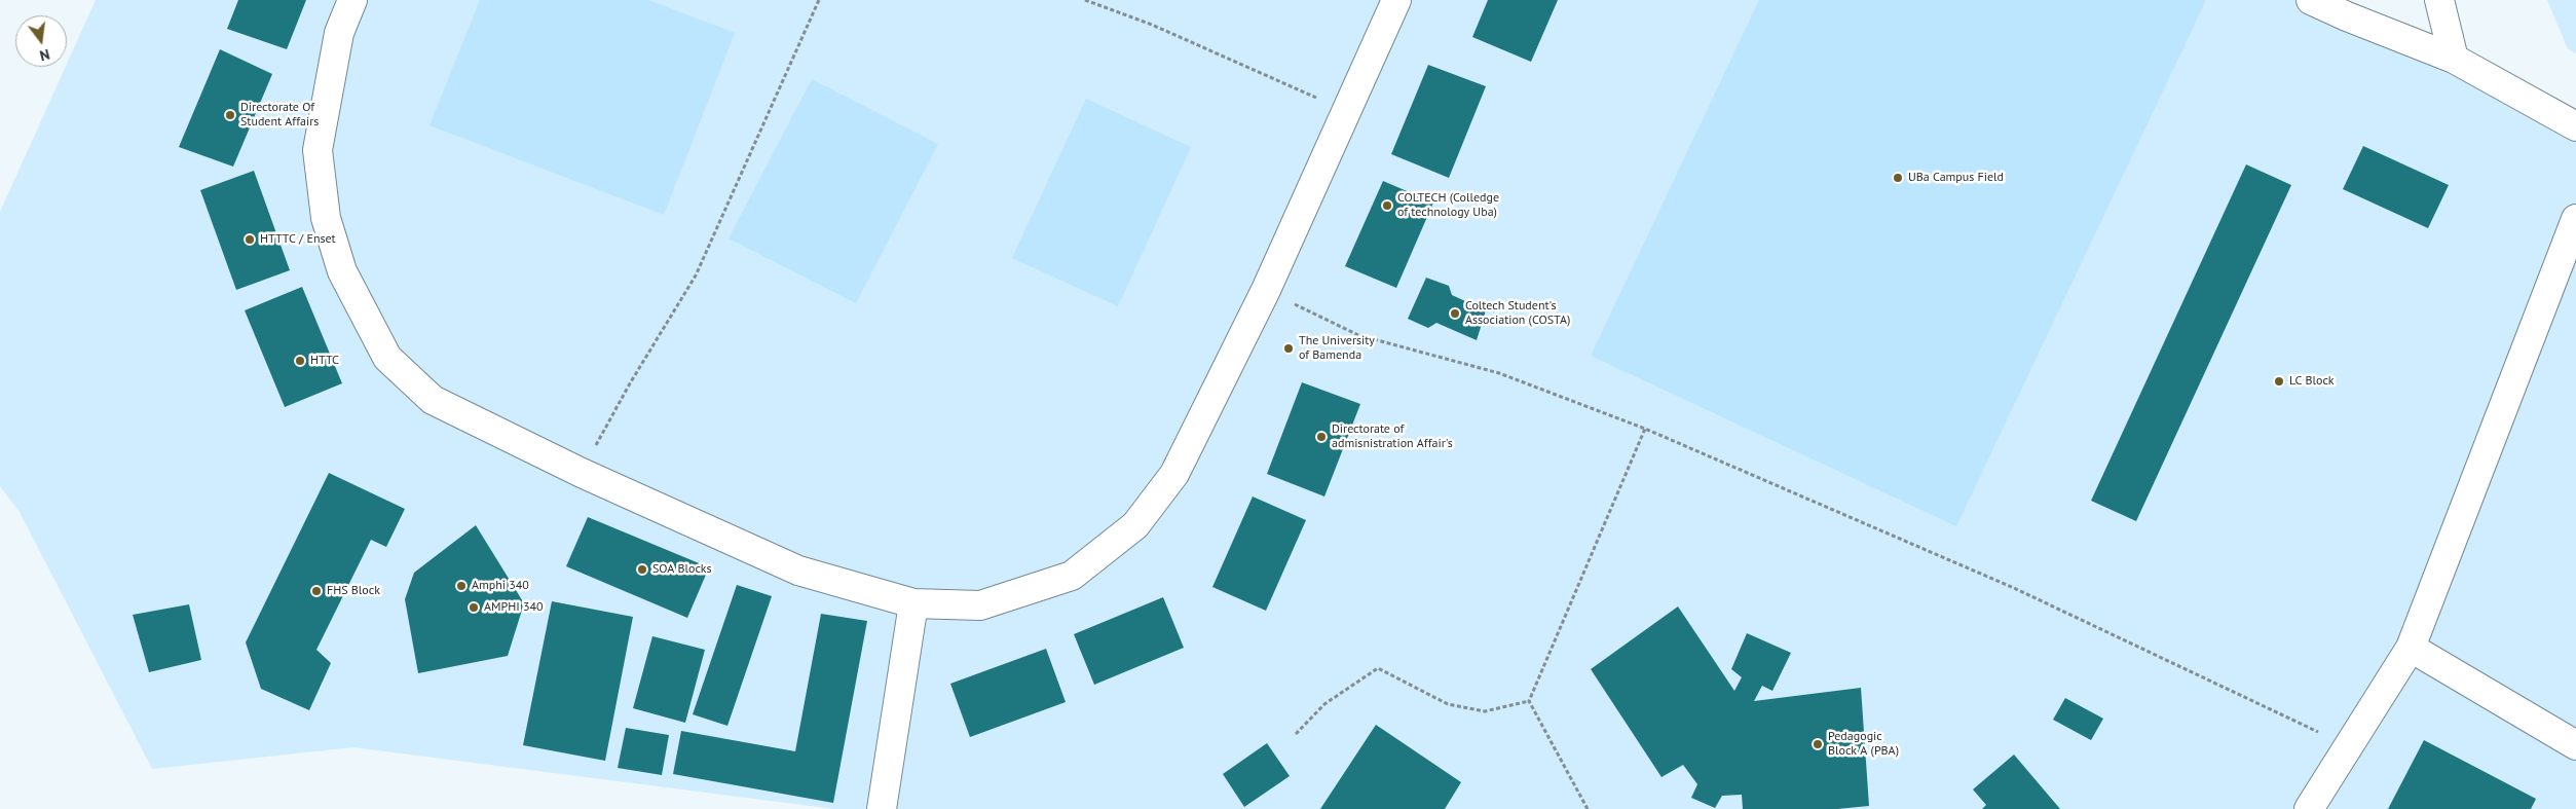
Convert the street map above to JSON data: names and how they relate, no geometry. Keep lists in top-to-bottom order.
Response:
{
  "places": [
    "Directorate Of Student Affairs",
    "UBa Campus Field",
    "COLTECH (Colledge of technology Uba)",
    "HTTTC / Enset",
    "Coltech Student's Association (COSTA)",
    "The University of Bamenda",
    "HTTC",
    "LC Block",
    "Directorate of admisnistration Affair's",
    "SOA Blocks",
    "Amphi 340",
    "FHS Block",
    "AMPHI 340",
    "Pedagogic Block A (PBA)"
  ],
  "north": "bottom"
}
